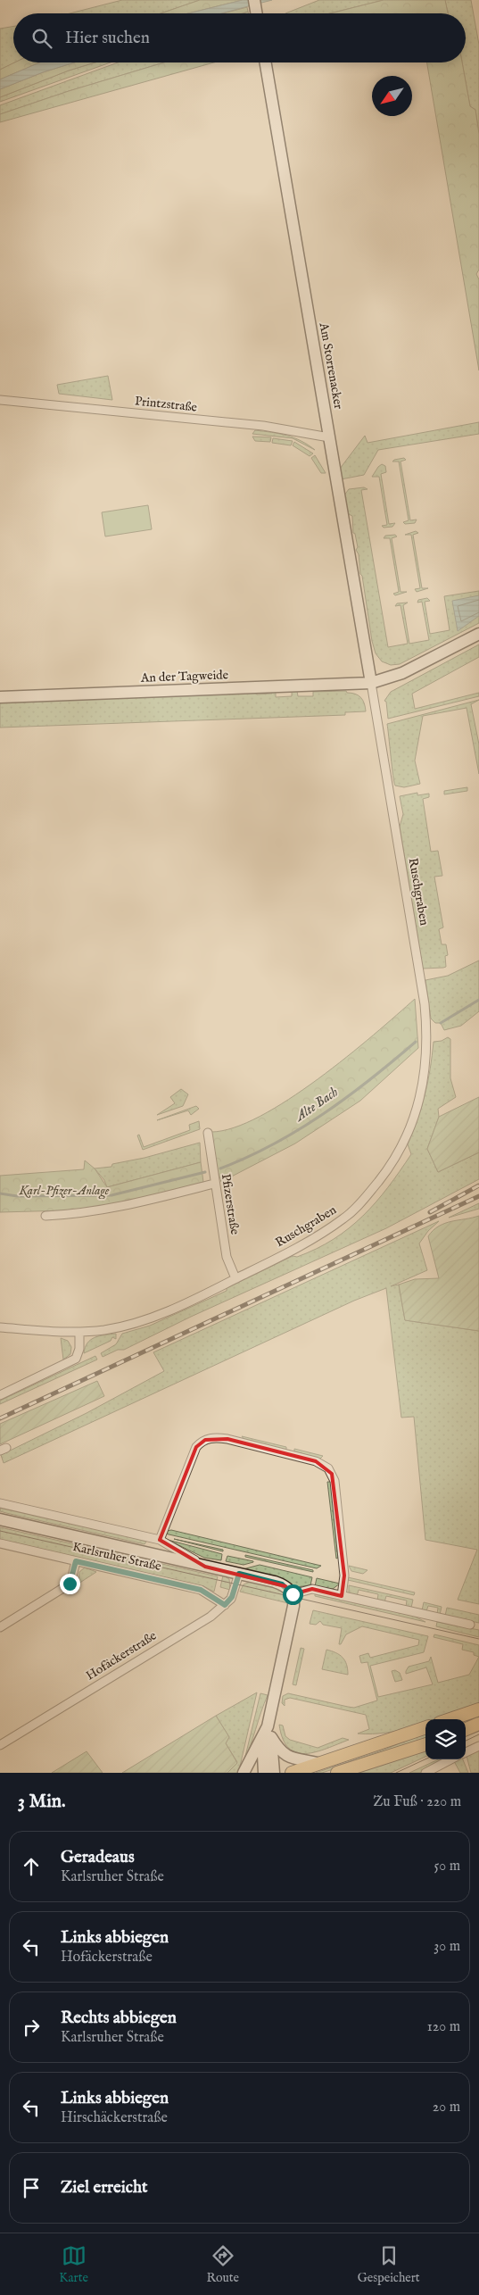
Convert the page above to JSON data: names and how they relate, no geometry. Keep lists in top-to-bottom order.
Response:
{
  "streets": {
    "street": [
      "Am Storrenacker",
      "Printzstraße",
      "An der Tagweide",
      "Ruschgraben",
      "Pfizerstraße",
      "Karlsruher Straße",
      "Hofäckerstraße"
    ]
  },
  "crossings": [
    ["Am Storrenacker", "Printzstraße"],
    ["Am Storrenacker", "An der Tagweide"],
    ["Am Storrenacker", "Ruschgraben"],
    ["An der Tagweide", "Ruschgraben"],
    ["Ruschgraben", "Pfizerstraße"],
    ["Karlsruher Straße", "Hofäckerstraße"]
  ],
  "water": ["Alte Bach"],
  "parks": ["Karl-Pfizer-Anlage"],
  "north": "bottom left",
  "page": {
    "search": "Hier suchen",
    "heading": ["3 Min.", "Zu Fuß · 220 m"],
    "list": [
      ["Geradeaus", "Karlsruher Straße", "50 m"],
      ["Links abbiegen", "Hofäckerstraße", "30 m"],
      ["Rechts abbiegen", "Karlsruher Straße", "120 m"],
      ["Links abbiegen", "Hirschäckerstraße", "20 m"],
      "Ziel erreicht"
    ],
    "nav": ["Karte", "Route", "Gespeichert"]
  }
}
